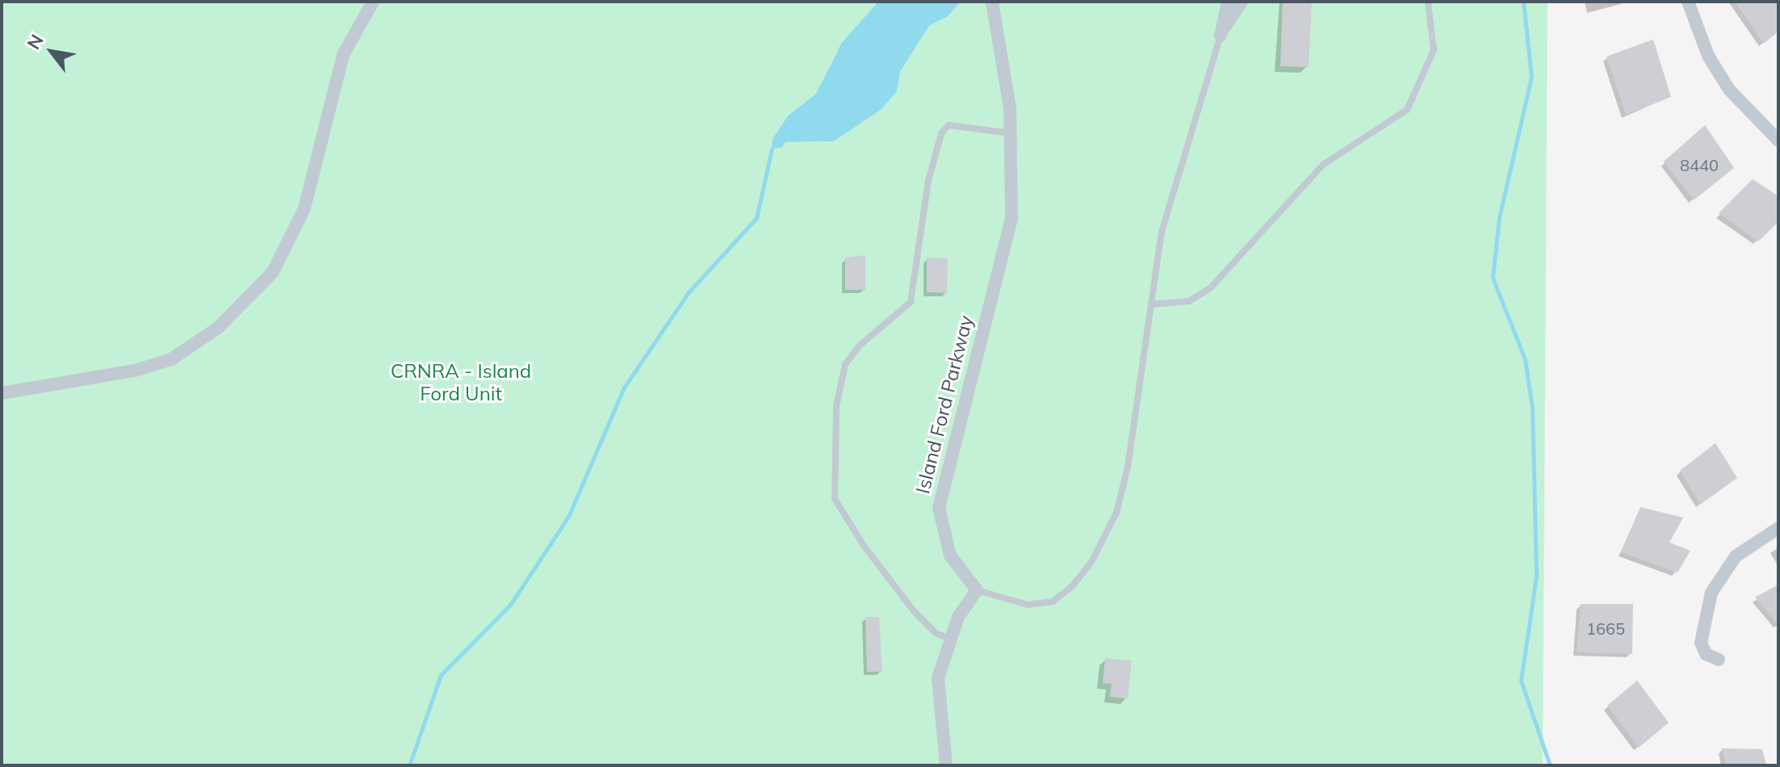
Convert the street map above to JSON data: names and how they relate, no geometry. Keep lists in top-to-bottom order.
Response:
{
  "streets": {
    "street": ["Island Ford Parkway"]
  },
  "parks": ["CRNRA - Island Ford Unit"],
  "house_numbers": ["8440", "1665"],
  "north": "top left"
}
